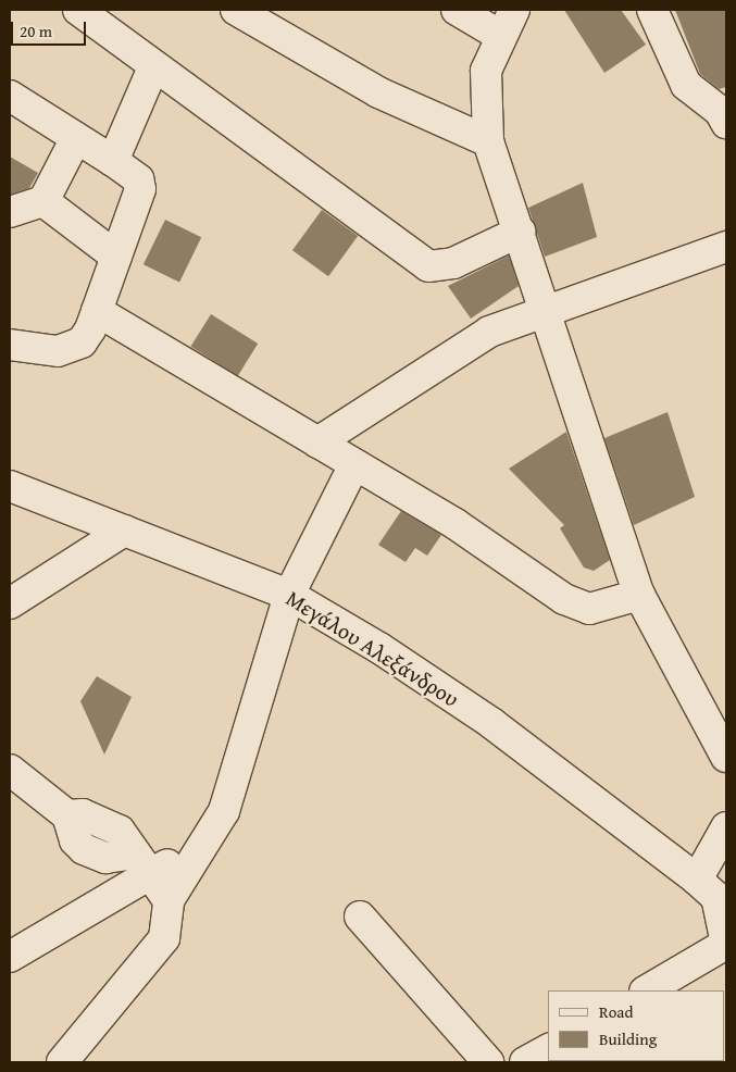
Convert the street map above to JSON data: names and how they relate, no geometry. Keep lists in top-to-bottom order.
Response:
{
  "streets": {
    "street": ["Μεγάλου Αλεξάνδρου"]
  },
  "legend": ["Road", "Building"],
  "scale_bar": "20 m"
}
